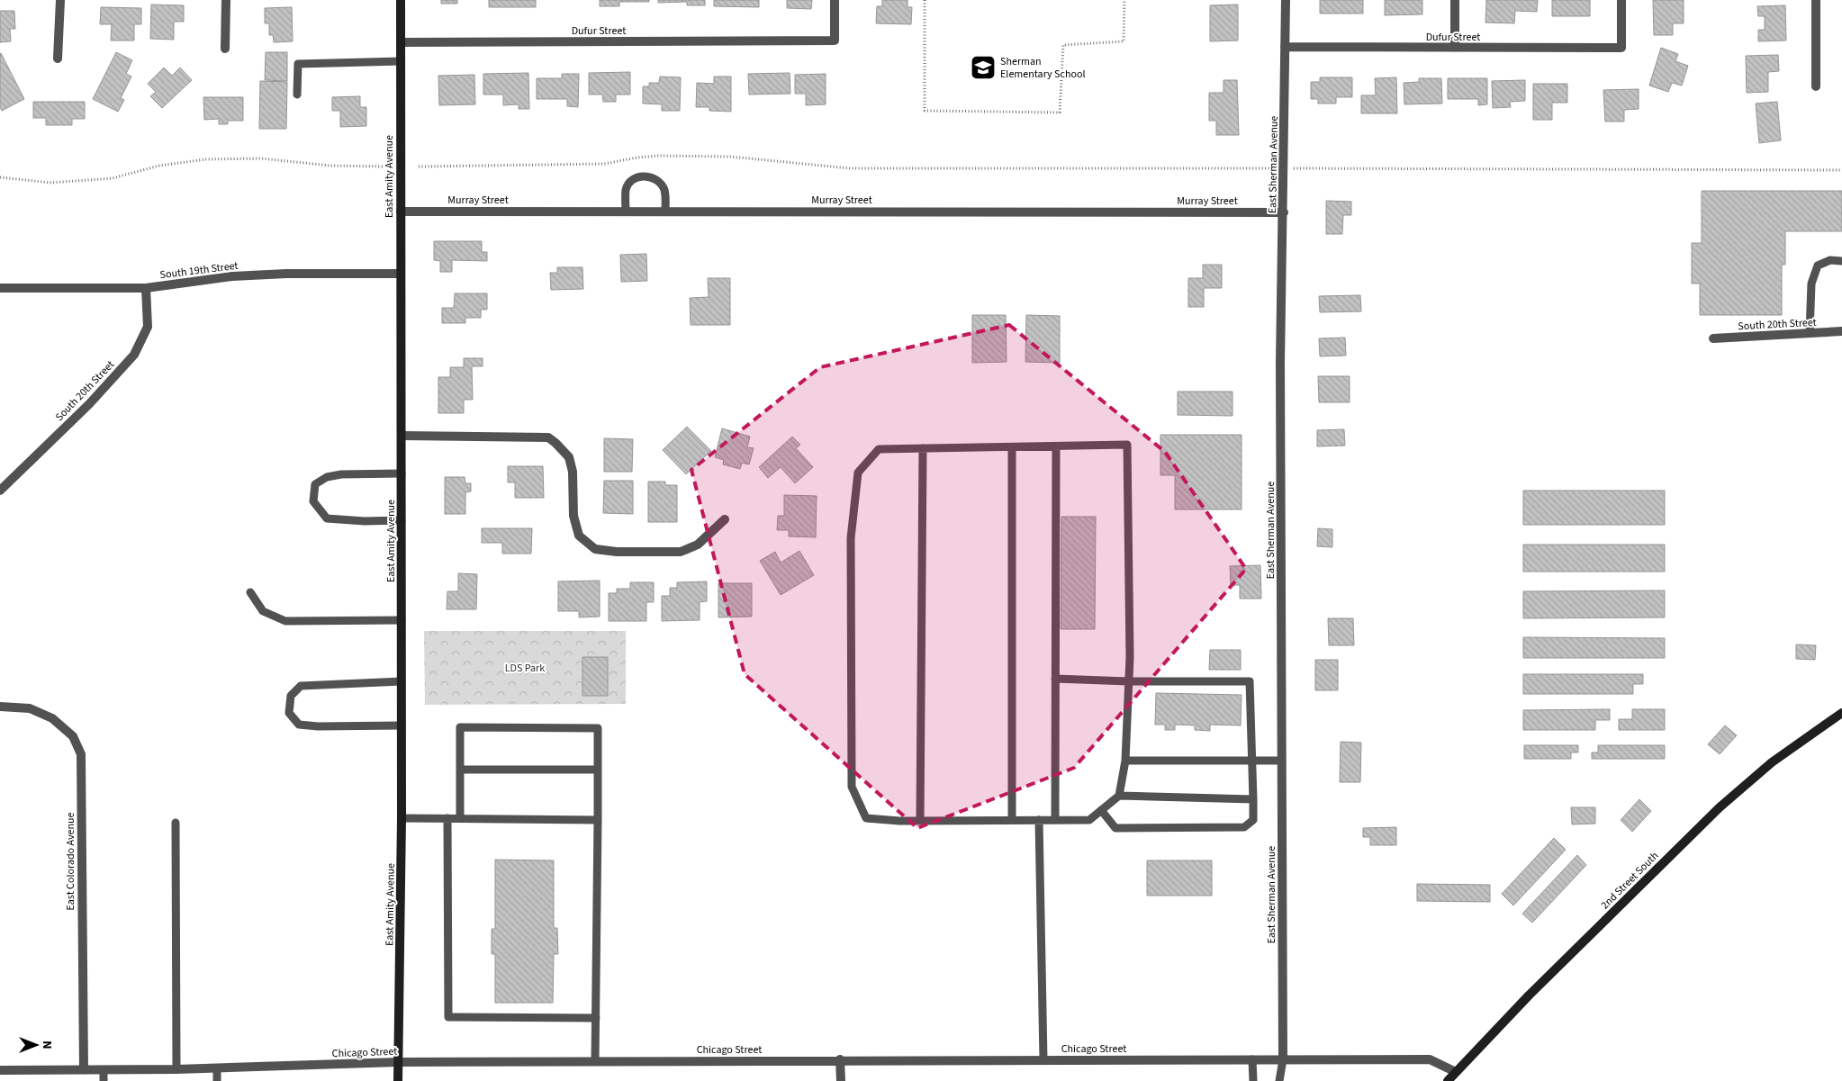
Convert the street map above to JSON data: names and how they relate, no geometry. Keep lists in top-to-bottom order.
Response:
{
  "streets": {
    "main road": ["East Amity Avenue", "2nd Street South"],
    "street": [
      "Dufur Street",
      "East Sherman Avenue",
      "Murray Street",
      "South 19th Street",
      "South 20th Street",
      "East Colorado Avenue",
      "Chicago Street"
    ]
  },
  "crossings": [
    ["Dufur Street", "East Sherman Avenue"],
    ["Dufur Street", "East Amity Avenue"],
    ["East Sherman Avenue", "Murray Street"],
    ["East Sherman Avenue", "Chicago Street"],
    ["East Amity Avenue", "Murray Street"],
    ["East Amity Avenue", "South 19th Street"],
    ["East Amity Avenue", "Chicago Street"],
    ["South 19th Street", "South 20th Street"],
    ["East Colorado Avenue", "Chicago Street"],
    ["2nd Street South", "Chicago Street"]
  ],
  "parks": ["LDS Park"],
  "places": {
    "school or university": ["Sherman Elementary School"]
  },
  "north": "right"
}
